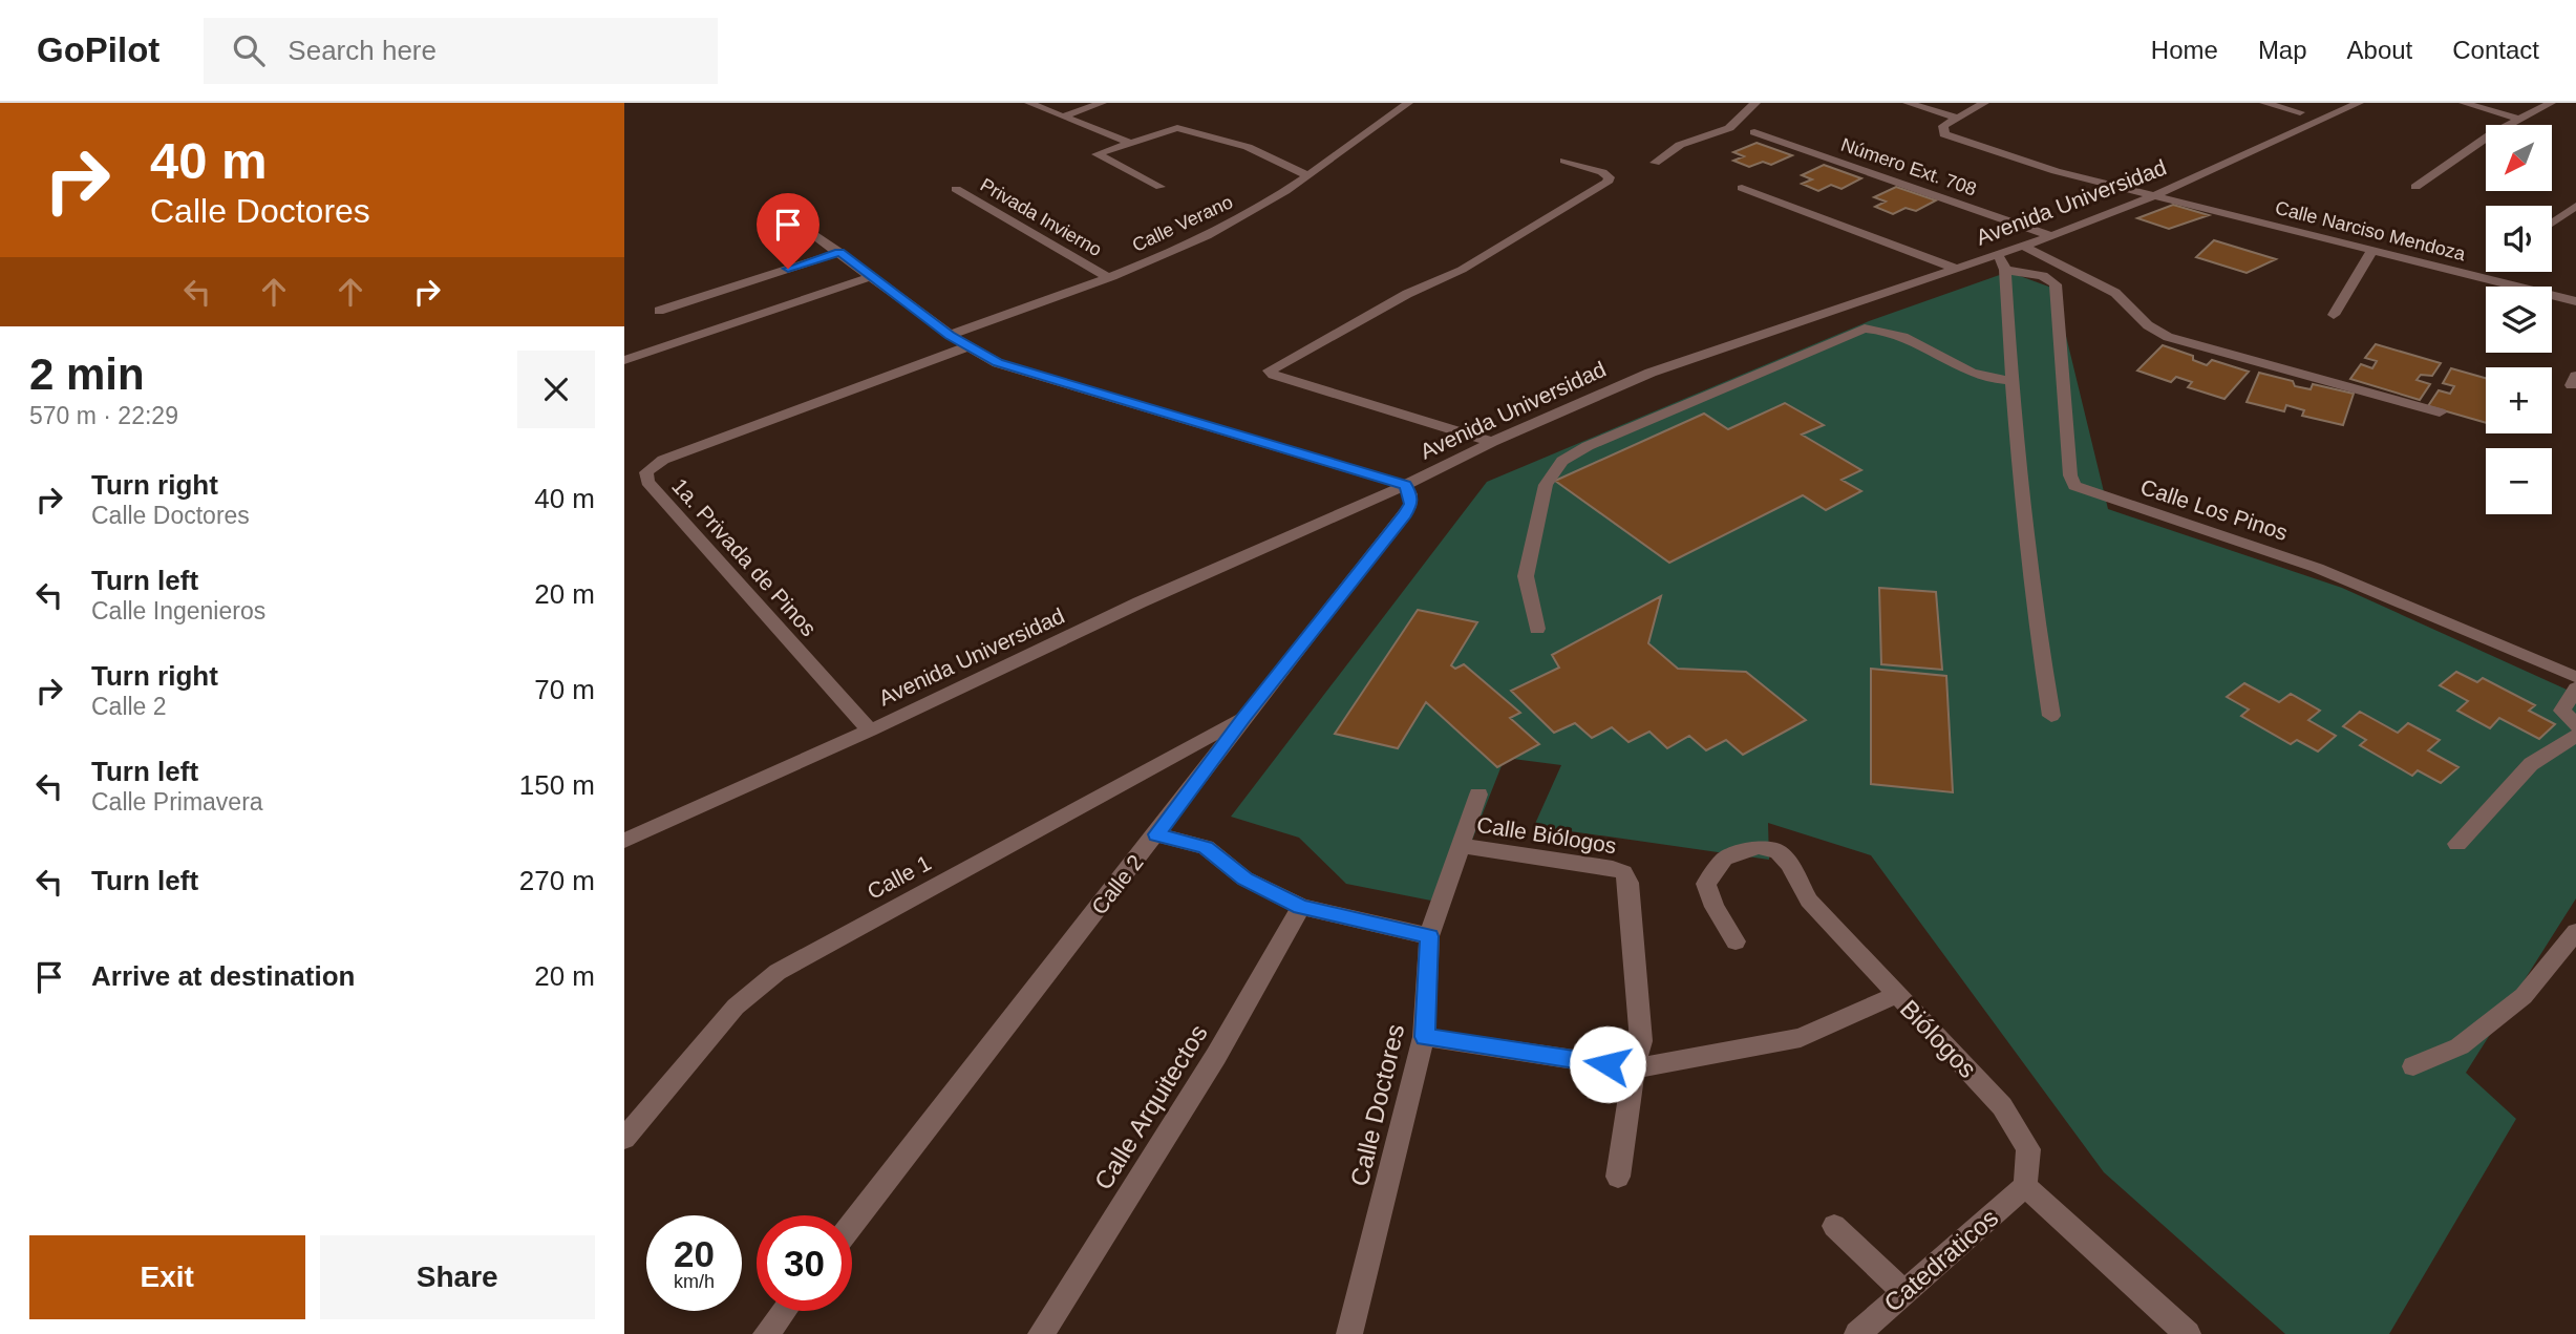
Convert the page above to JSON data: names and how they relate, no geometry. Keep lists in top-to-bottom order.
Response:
{
  "streets": {
    "street": [
      "Número Ext. 708",
      "Avenida Universidad",
      "Privada Invierno",
      "Calle Verano",
      "Calle Narciso Mendoza",
      "Calle Los Pinos",
      "1a. Privada de Pinos",
      "Calle Biólogos",
      "Calle 1",
      "Calle 2",
      "Biólogos",
      "Calle Doctores",
      "Calle Arquitectos",
      "Catedraticos"
    ]
  },
  "crossings": [
    ["Número Ext. 708", "Avenida Universidad"],
    ["Avenida Universidad", "Calle Narciso Mendoza"],
    ["Avenida Universidad", "Calle Los Pinos"],
    ["Avenida Universidad", "1a. Privada de Pinos"],
    ["Avenida Universidad", "Calle 2"],
    ["Privada Invierno", "Calle Verano"],
    ["Calle Biólogos", "Calle Doctores"],
    ["Calle 1", "Calle 2"],
    ["Biólogos", "Catedraticos"]
  ],
  "north": "bottom left",
  "page": {
    "header": "GoPilot",
    "search": "Search here",
    "nav": [
      "Home",
      "Map",
      "About",
      "Contact"
    ],
    "turn": ["40 m", "Calle Doctores"],
    "map_buttons": ["+", "−"],
    "heading": ["2 min", "570 m · 22:29"],
    "list": [
      {
        "name": "Turn right",
        "note": "Calle Doctores",
        "value": "40 m"
      },
      {
        "name": "Turn left",
        "note": "Calle Ingenieros",
        "value": "20 m"
      },
      {
        "name": "Turn right",
        "note": "Calle 2",
        "value": "70 m"
      },
      {
        "name": "Turn left",
        "note": "Calle Primavera",
        "value": "150 m"
      },
      {
        "name": "Turn left",
        "value": "270 m"
      },
      {
        "name": "Arrive at destination",
        "value": "20 m"
      }
    ],
    "speed": "20 km/h",
    "limit": "30",
    "buttons": ["Exit", "Share"]
  }
}
